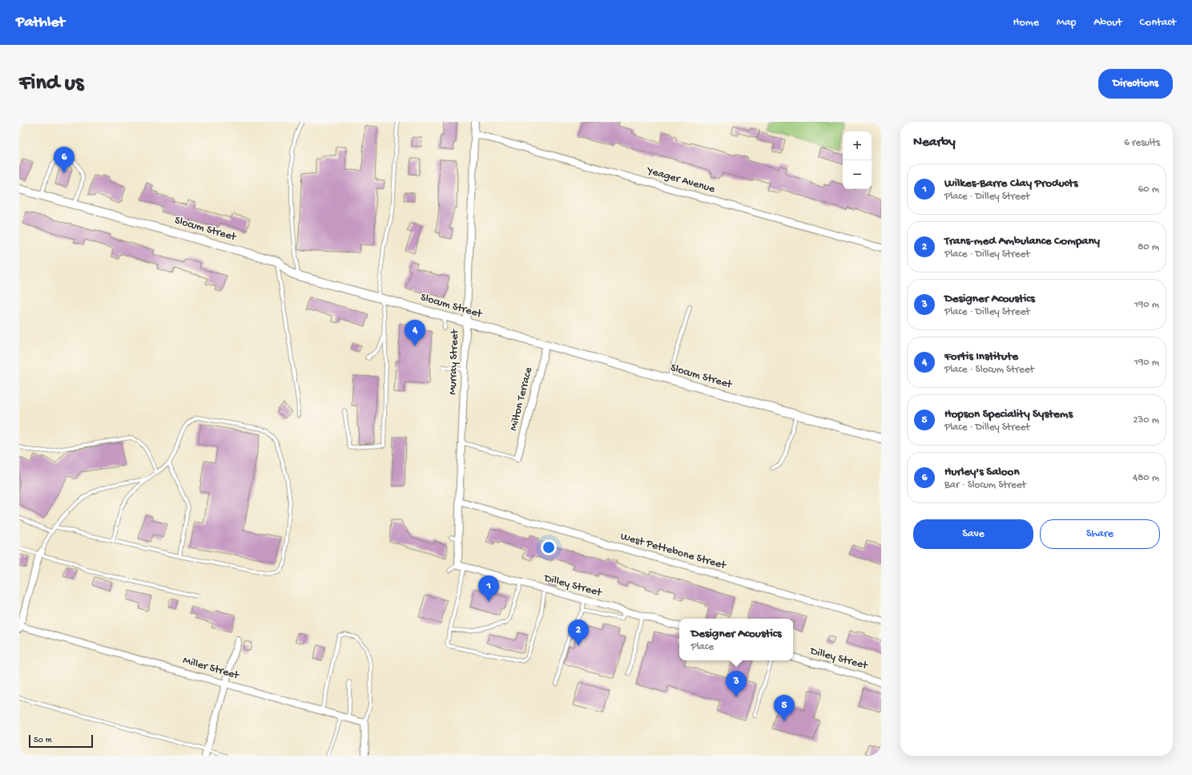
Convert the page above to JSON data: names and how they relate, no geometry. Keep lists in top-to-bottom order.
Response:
{
  "streets": {
    "street": [
      "Yeager Avenue",
      "Slocum Street",
      "Murray Street",
      "Milton Terrace",
      "West Pettebone Street",
      "Dilley Street",
      "Miller Street"
    ]
  },
  "crossings": [
    ["Yeager Avenue", "Murray Street"],
    ["Slocum Street", "Murray Street"],
    ["Slocum Street", "Milton Terrace"],
    ["Murray Street", "West Pettebone Street"],
    ["Murray Street", "Dilley Street"]
  ],
  "scale_bar": "50 m",
  "page": {
    "header": "Pathlet",
    "nav": [
      "Home",
      "Map",
      "About",
      "Contact"
    ],
    "buttons": [
      "Directions",
      ["Save", "Share"]
    ],
    "title": "Find us",
    "heading": ["Nearby", "6 results"],
    "map_buttons": ["+", "−"],
    "pins": [
      "6",
      "4",
      "1",
      "2",
      "3",
      "5"
    ],
    "list": [
      {
        "mark": "1",
        "name": "Wilkes-Barre Clay Products",
        "note": "Place · Dilley Street",
        "value": "60 m"
      },
      {
        "mark": "2",
        "name": "Trans-med Ambulance Company",
        "note": "Place · Dilley Street",
        "value": "80 m"
      },
      {
        "mark": "3",
        "name": "Designer Acoustics",
        "note": "Place · Dilley Street",
        "value": "190 m"
      },
      {
        "mark": "4",
        "name": "Fortis Institute",
        "note": "Place · Slocum Street",
        "value": "190 m"
      },
      {
        "mark": "5",
        "name": "Hopson Speciality Systems",
        "note": "Place · Dilley Street",
        "value": "230 m"
      },
      {
        "mark": "6",
        "name": "Hurley's Saloon",
        "note": "Bar · Slocum Street",
        "value": "480 m"
      }
    ],
    "popup": ["Designer Acoustics", "Place"],
    "scale": "50 m"
  }
}
